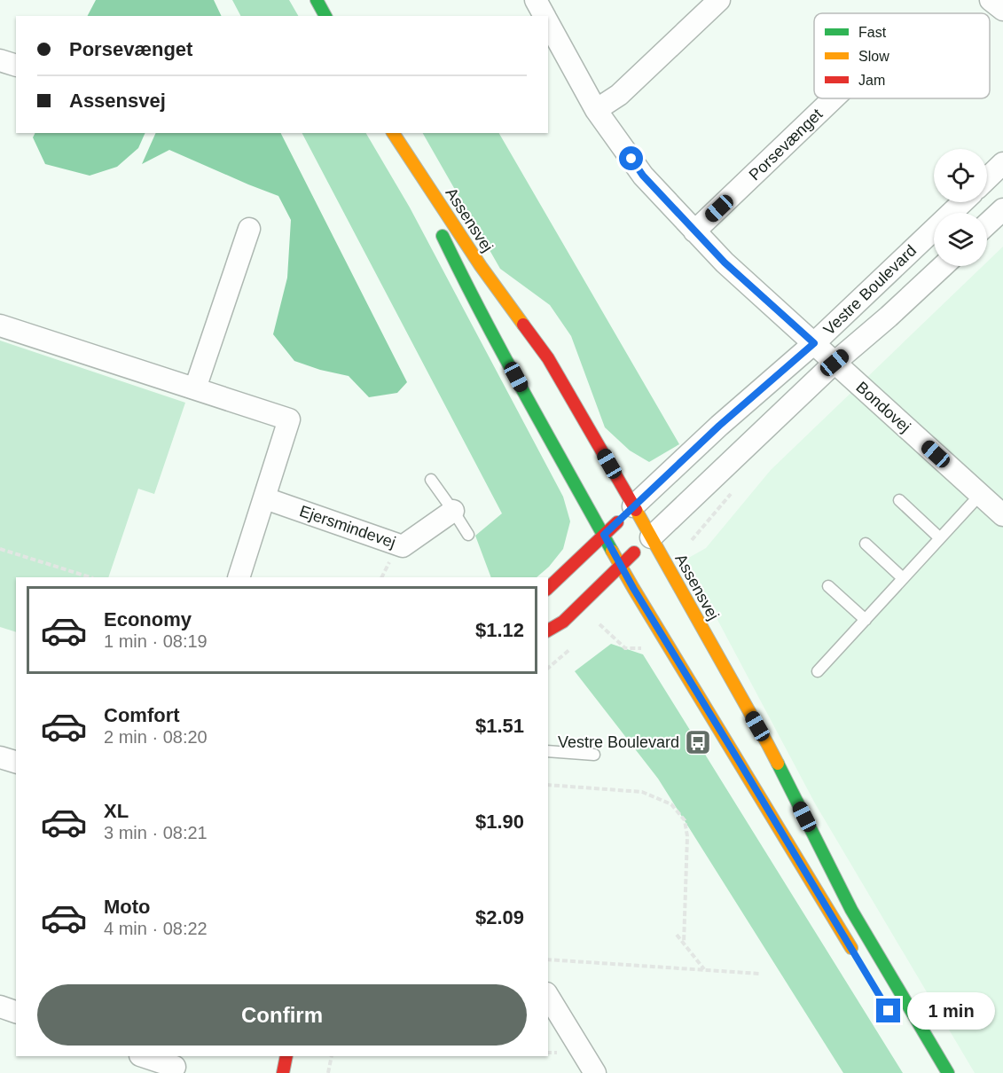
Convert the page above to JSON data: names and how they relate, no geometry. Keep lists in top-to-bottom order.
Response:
{
  "streets": {
    "main road": ["Assensvej", "Vestre Boulevard"],
    "street": ["Porsevænget", "Bondovej", "Ejersmindevej"]
  },
  "crossings": [
    ["Assensvej", "Vestre Boulevard"],
    ["Vestre Boulevard", "Bondovej"]
  ],
  "places": {
    "bus stop": ["Vestre Boulevard"]
  },
  "legend": ["Fast", "Slow", "Jam"],
  "page": {
    "banner": ["Porsevænget", "Assensvej"],
    "list": [
      {
        "name": "Economy",
        "note": "1 min · 08:19",
        "value": "$1.12"
      },
      {
        "name": "Comfort",
        "note": "2 min · 08:20",
        "value": "$1.51"
      },
      {
        "name": "XL",
        "note": "3 min · 08:21",
        "value": "$1.90"
      },
      {
        "name": "Moto",
        "note": "4 min · 08:22",
        "value": "$2.09"
      }
    ],
    "buttons": "Confirm",
    "bubble": "1 min"
  }
}
